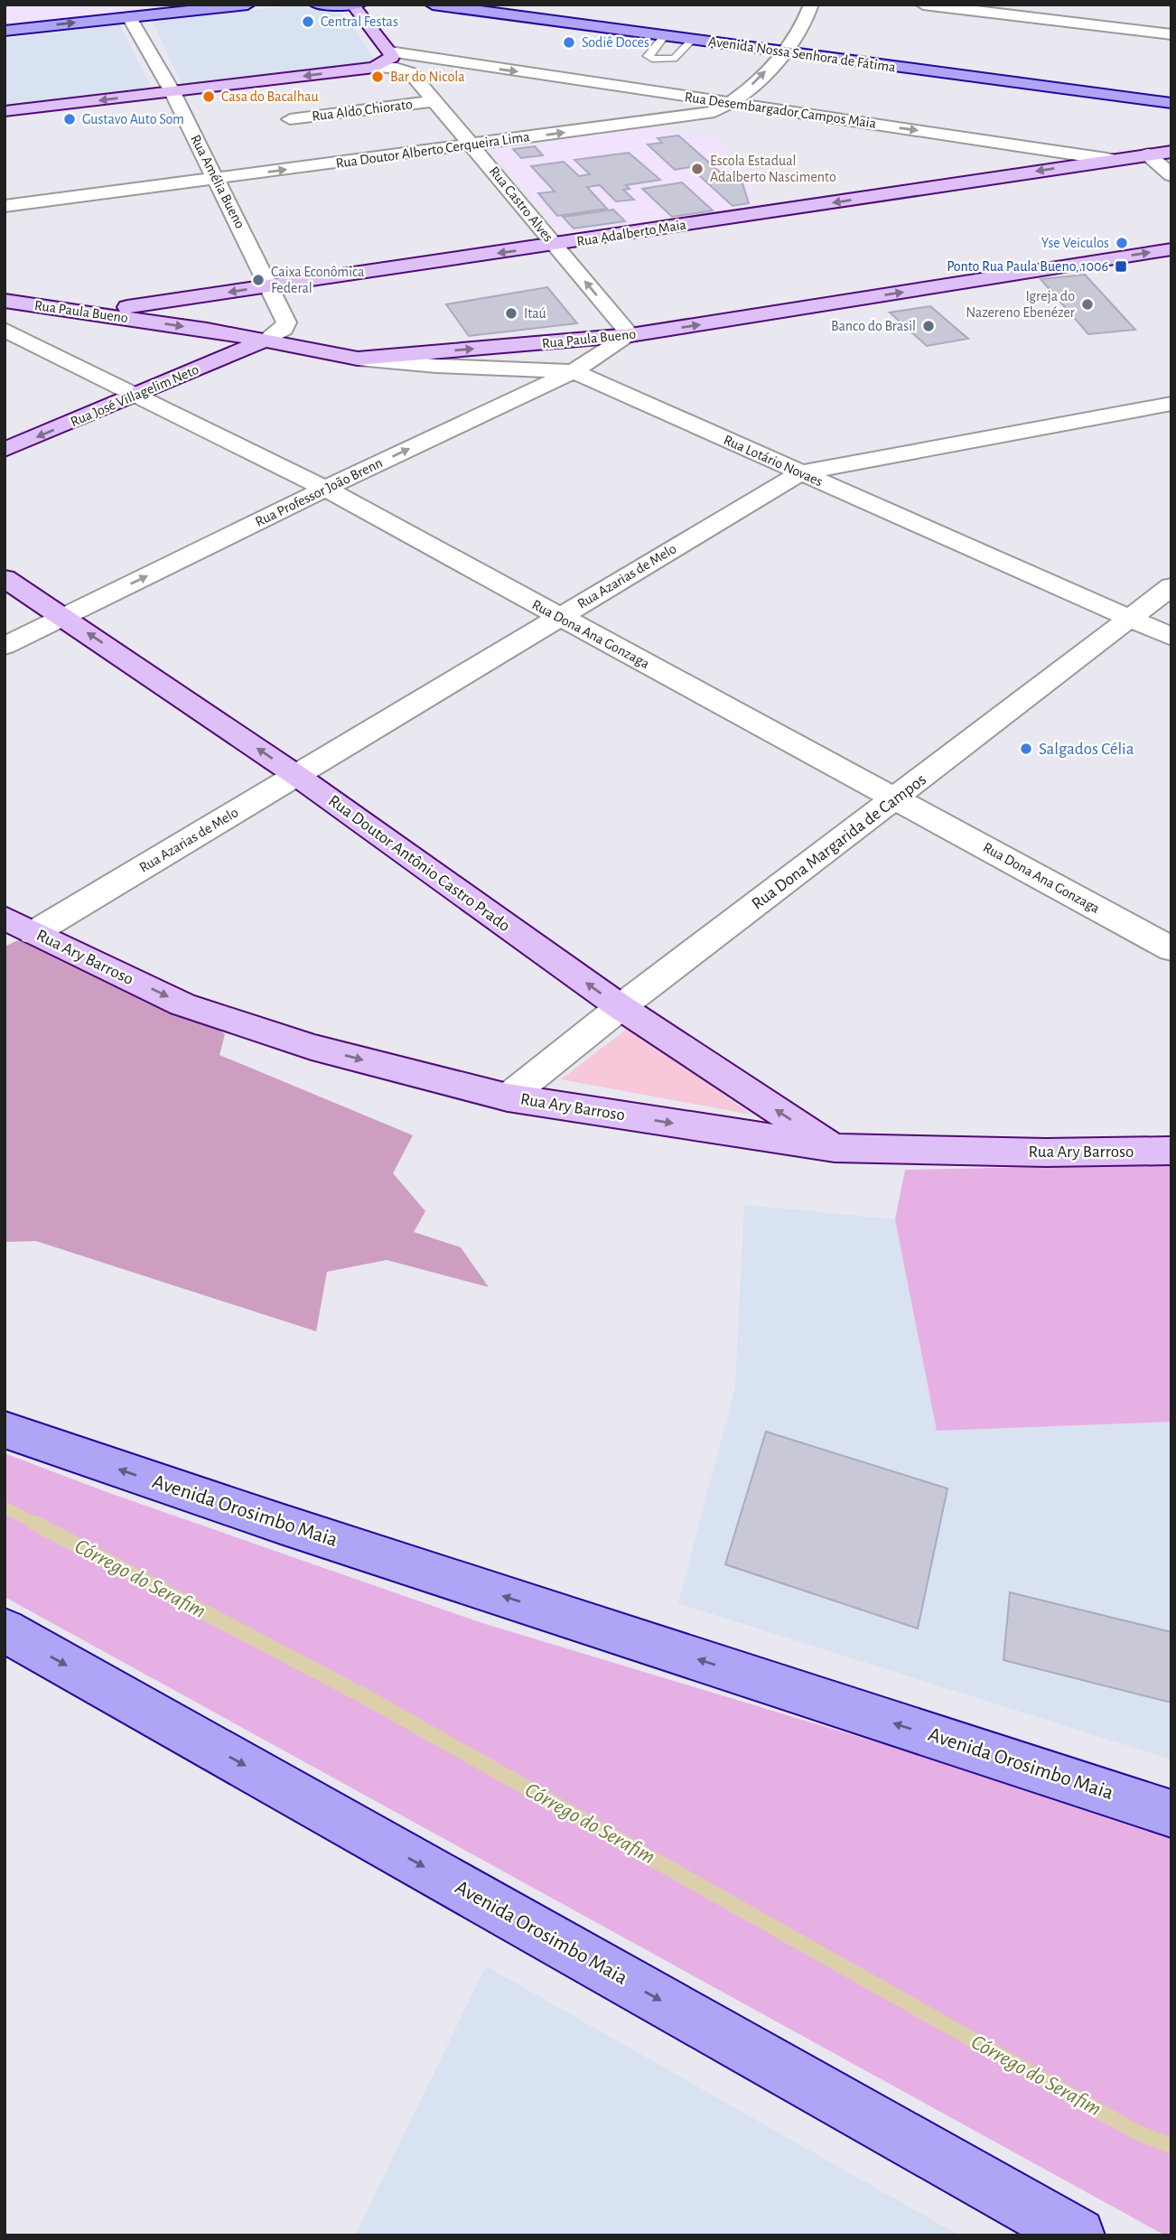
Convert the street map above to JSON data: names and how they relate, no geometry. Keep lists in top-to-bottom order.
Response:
{
  "streets": {
    "main road": [
      "Avenida Nossa Senhora de Fátima",
      "Rua Adalberto Maia",
      "Rua Paula Bueno",
      "Rua José Villagelim Neto",
      "Rua Doutor Antônio Castro Prado",
      "Rua Ary Barroso",
      "Avenida Orosimbo Maia"
    ],
    "street": [
      "Rua Aldo Chiorato",
      "Rua Desembargador Campos Maia",
      "Rua Doutor Alberto Cerqueira Lima",
      "Rua Amélia Bueno",
      "Rua Castro Alves",
      "Rua Lotário Novaes",
      "Rua Professor João Brenn",
      "Rua Azarias de Melo",
      "Rua Dona Ana Gonzaga",
      "Rua Dona Margarida de Campos"
    ]
  },
  "crossings": [
    ["Avenida Nossa Senhora de Fátima", "Rua Doutor Alberto Cerqueira Lima"],
    ["Rua Aldo Chiorato", "Rua Castro Alves"],
    ["Rua Desembargador Campos Maia", "Rua Doutor Alberto Cerqueira Lima"],
    ["Rua Desembargador Campos Maia", "Rua Adalberto Maia"],
    ["Rua Doutor Alberto Cerqueira Lima", "Rua Amélia Bueno"],
    ["Rua Doutor Alberto Cerqueira Lima", "Rua Castro Alves"],
    ["Rua Amélia Bueno", "Rua Adalberto Maia"],
    ["Rua Amélia Bueno", "Rua Paula Bueno"],
    ["Rua Amélia Bueno", "Rua José Villagelim Neto"],
    ["Rua Castro Alves", "Rua Adalberto Maia"],
    ["Rua Castro Alves", "Rua Paula Bueno"],
    ["Rua Castro Alves", "Rua Professor João Brenn"],
    ["Rua Adalberto Maia", "Rua Paula Bueno"],
    ["Rua Paula Bueno", "Rua José Villagelim Neto"],
    ["Rua Paula Bueno", "Rua Lotário Novaes"],
    ["Rua Paula Bueno", "Rua Professor João Brenn"],
    ["Rua José Villagelim Neto", "Rua Dona Ana Gonzaga"],
    ["Rua Lotário Novaes", "Rua Professor João Brenn"],
    ["Rua Lotário Novaes", "Rua Azarias de Melo"],
    ["Rua Lotário Novaes", "Rua Dona Margarida de Campos"],
    ["Rua Professor João Brenn", "Rua Dona Ana Gonzaga"],
    ["Rua Professor João Brenn", "Rua Doutor Antônio Castro Prado"],
    ["Rua Azarias de Melo", "Rua Dona Ana Gonzaga"],
    ["Rua Azarias de Melo", "Rua Doutor Antônio Castro Prado"],
    ["Rua Azarias de Melo", "Rua Ary Barroso"],
    ["Rua Dona Ana Gonzaga", "Rua Dona Margarida de Campos"],
    ["Rua Dona Margarida de Campos", "Rua Doutor Antônio Castro Prado"],
    ["Rua Dona Margarida de Campos", "Rua Ary Barroso"],
    ["Rua Doutor Antônio Castro Prado", "Rua Ary Barroso"]
  ],
  "one_way": [
    "Rua Doutor Alberto Cerqueira Lima",
    "Rua Paula Bueno",
    "Rua José Villagelim Neto",
    "Rua Professor João Brenn",
    "Rua Doutor Antônio Castro Prado",
    "Rua Ary Barroso"
  ],
  "water": ["Córrego do Serafim"],
  "places": {
    "other": [
      "Central Festas",
      "Sodiê Doces",
      "Bar do Nicola",
      "Casa do Bacalhau",
      "Gustavo Auto Som",
      "Escola Estadual Adalberto Nascimento",
      "Yse Veiculos",
      "Caixa Econômica Federal",
      "Igreja do Nazereno Ebenézer",
      "Itaú",
      "Banco do Brasil",
      "Salgados Célia"
    ],
    "transit": ["Ponto Rua Paula Bueno, 1006"]
  }
}
